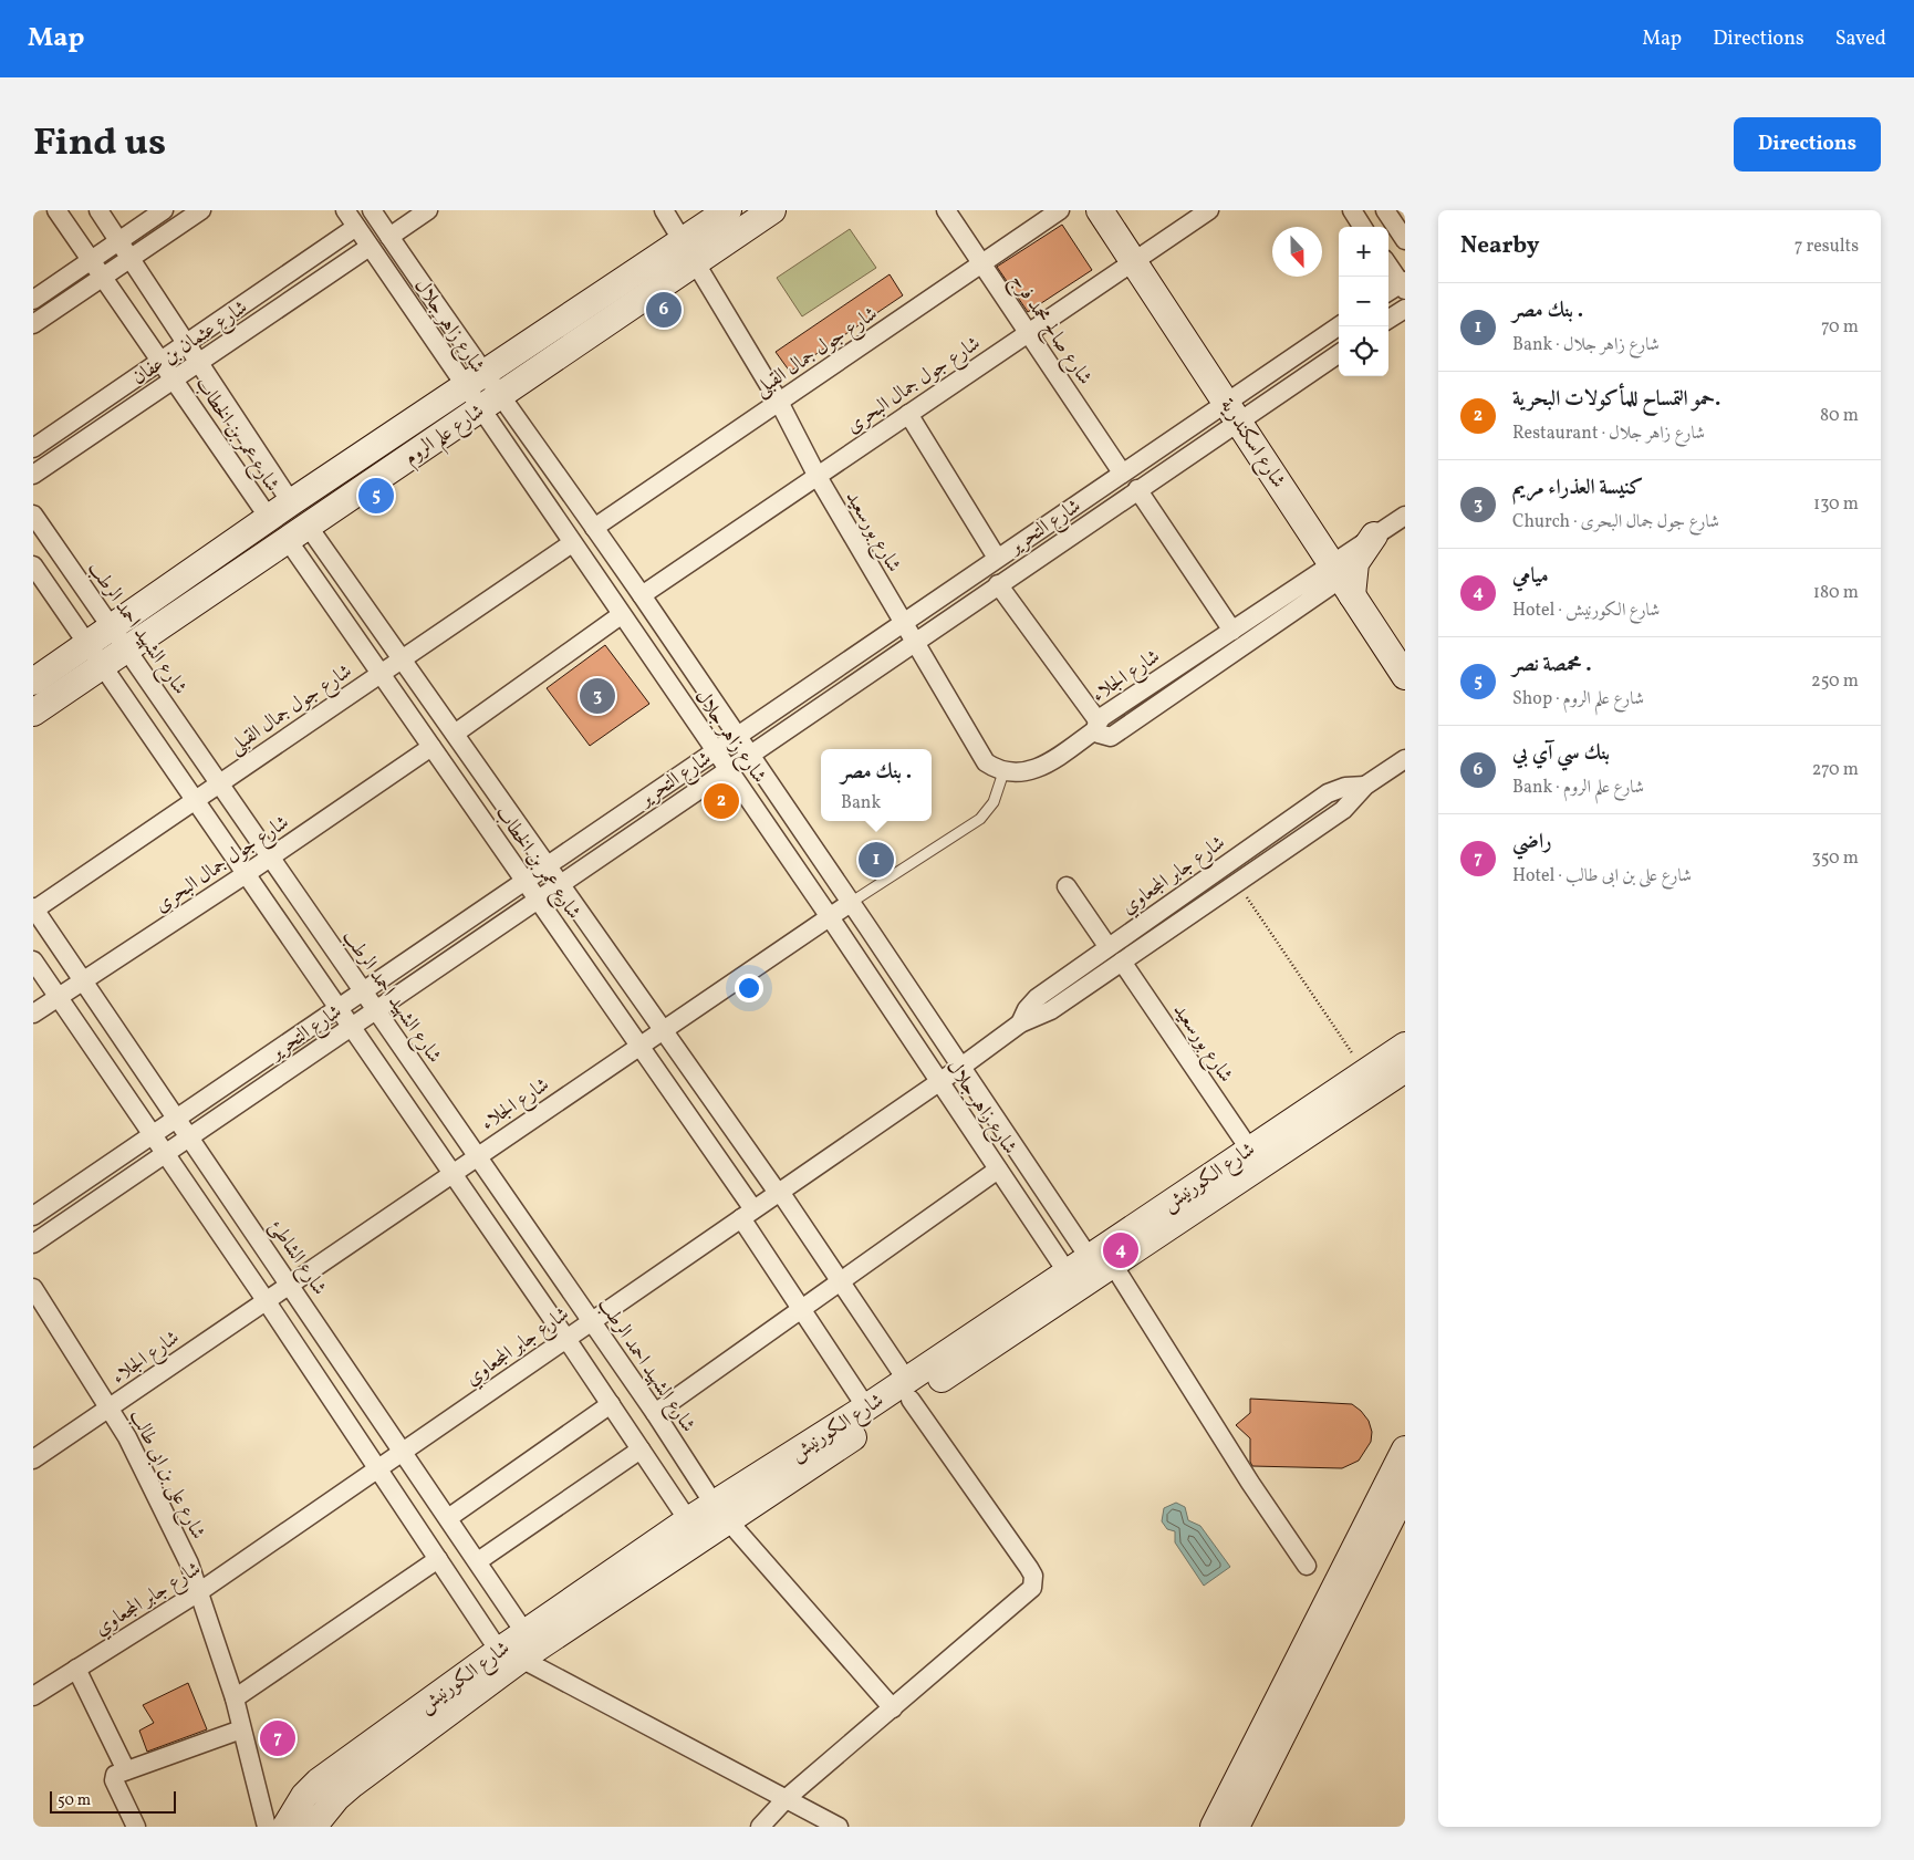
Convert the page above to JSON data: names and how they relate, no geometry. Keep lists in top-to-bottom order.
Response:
{
  "streets": {
    "street": [
      "شارع زاهر جلال",
      "شارع صالح محمد فرج",
      "شارع عثمان بن عفان",
      "شارع جول جمال القبلى",
      "شارع جول جمال البحرى",
      "شارع عمر بن الخطاب",
      "شارع علم الروم",
      "شارع اسكندرية",
      "شارع التحرير",
      "شارع بورسعيد",
      "شارع الشهيد احمد الرطب",
      "شارع الجلاء",
      "شارع جابر المجعاوي",
      "شارع الكورنيش",
      "شارع الشاطئ",
      "شارع على بن ابى طالب"
    ]
  },
  "crossings": [
    ["شارع زاهر جلال", "شارع عثمان بن عفان"],
    ["شارع زاهر جلال", "شارع جول جمال القبلى"],
    ["شارع زاهر جلال", "شارع جول جمال البحرى"],
    ["شارع زاهر جلال", "شارع علم الروم"],
    ["شارع زاهر جلال", "شارع التحرير"],
    ["شارع زاهر جلال", "شارع الجلاء"],
    ["شارع زاهر جلال", "شارع جابر المجعاوي"],
    ["شارع زاهر جلال", "شارع الكورنيش"],
    ["شارع صالح محمد فرج", "شارع جول جمال القبلى"],
    ["شارع صالح محمد فرج", "شارع جول جمال البحرى"],
    ["شارع صالح محمد فرج", "شارع التحرير"],
    ["شارع عثمان بن عفان", "شارع عمر بن الخطاب"],
    ["شارع جول جمال القبلى", "شارع عمر بن الخطاب"],
    ["شارع جول جمال القبلى", "شارع بورسعيد"],
    ["شارع جول جمال القبلى", "شارع الشهيد احمد الرطب"],
    ["شارع جول جمال القبلى", "شارع الشاطئ"],
    ["شارع جول جمال البحرى", "شارع عمر بن الخطاب"],
    ["شارع جول جمال البحرى", "شارع اسكندرية"],
    ["شارع جول جمال البحرى", "شارع بورسعيد"],
    ["شارع جول جمال البحرى", "شارع الشهيد احمد الرطب"],
    ["شارع جول جمال البحرى", "شارع الشاطئ"],
    ["شارع عمر بن الخطاب", "شارع علم الروم"],
    ["شارع عمر بن الخطاب", "شارع التحرير"],
    ["شارع عمر بن الخطاب", "شارع الشهيد احمد الرطب"],
    ["شارع عمر بن الخطاب", "شارع الجلاء"],
    ["شارع عمر بن الخطاب", "شارع جابر المجعاوي"],
    ["شارع عمر بن الخطاب", "شارع الكورنيش"],
    ["شارع علم الروم", "شارع بورسعيد"],
    ["شارع علم الروم", "شارع الشهيد احمد الرطب"],
    ["شارع اسكندرية", "شارع التحرير"],
    ["شارع اسكندرية", "شارع الجلاء"],
    ["شارع التحرير", "شارع بورسعيد"],
    ["شارع التحرير", "شارع الشهيد احمد الرطب"],
    ["شارع التحرير", "شارع الشاطئ"],
    ["شارع بورسعيد", "شارع الجلاء"],
    ["شارع بورسعيد", "شارع جابر المجعاوي"],
    ["شارع بورسعيد", "شارع الكورنيش"],
    ["شارع الشهيد احمد الرطب", "شارع الجلاء"],
    ["شارع الشهيد احمد الرطب", "شارع جابر المجعاوي"],
    ["شارع الشهيد احمد الرطب", "شارع الكورنيش"],
    ["شارع الجلاء", "شارع الشاطئ"],
    ["شارع الجلاء", "شارع على بن ابى طالب"],
    ["شارع جابر المجعاوي", "شارع الشاطئ"],
    ["شارع جابر المجعاوي", "شارع على بن ابى طالب"],
    ["شارع الكورنيش", "شارع الشاطئ"]
  ],
  "scale_bar": "50 m",
  "north": "bottom",
  "page": {
    "header": "Map",
    "nav": ["Map", "Directions", "Saved"],
    "title": "Find us",
    "buttons": "Directions",
    "heading": ["Nearby", "7 results"],
    "map_buttons": ["+", "−"],
    "list": [
      {
        "mark": "1",
        "name": "بنك مصر .",
        "note": "Bank · شارع زاهر جلال",
        "value": "70 m"
      },
      {
        "mark": "2",
        "name": "حمو التمساح للمأكولات البحرية.",
        "note": "Restaurant · شارع زاهر جلال",
        "value": "80 m"
      },
      {
        "mark": "3",
        "name": "كنيسة العذراء مريم",
        "note": "Church · شارع جول جمال البحرى",
        "value": "130 m"
      },
      {
        "mark": "4",
        "name": "ميامي",
        "note": "Hotel · شارع الكورنيش",
        "value": "180 m"
      },
      {
        "mark": "5",
        "name": "محمصة نصر .",
        "note": "Shop · شارع علم الروم",
        "value": "250 m"
      },
      {
        "mark": "6",
        "name": "بنك سي آي بي",
        "note": "Bank · شارع علم الروم",
        "value": "270 m"
      },
      {
        "mark": "7",
        "name": "راضي",
        "note": "Hotel · شارع على بن ابى طالب",
        "value": "350 m"
      }
    ],
    "pins": [
      "6",
      "5",
      "3",
      "2",
      "1",
      "4",
      "7"
    ],
    "popup": ["بنك مصر .", "Bank"],
    "scale": "50 m"
  }
}
